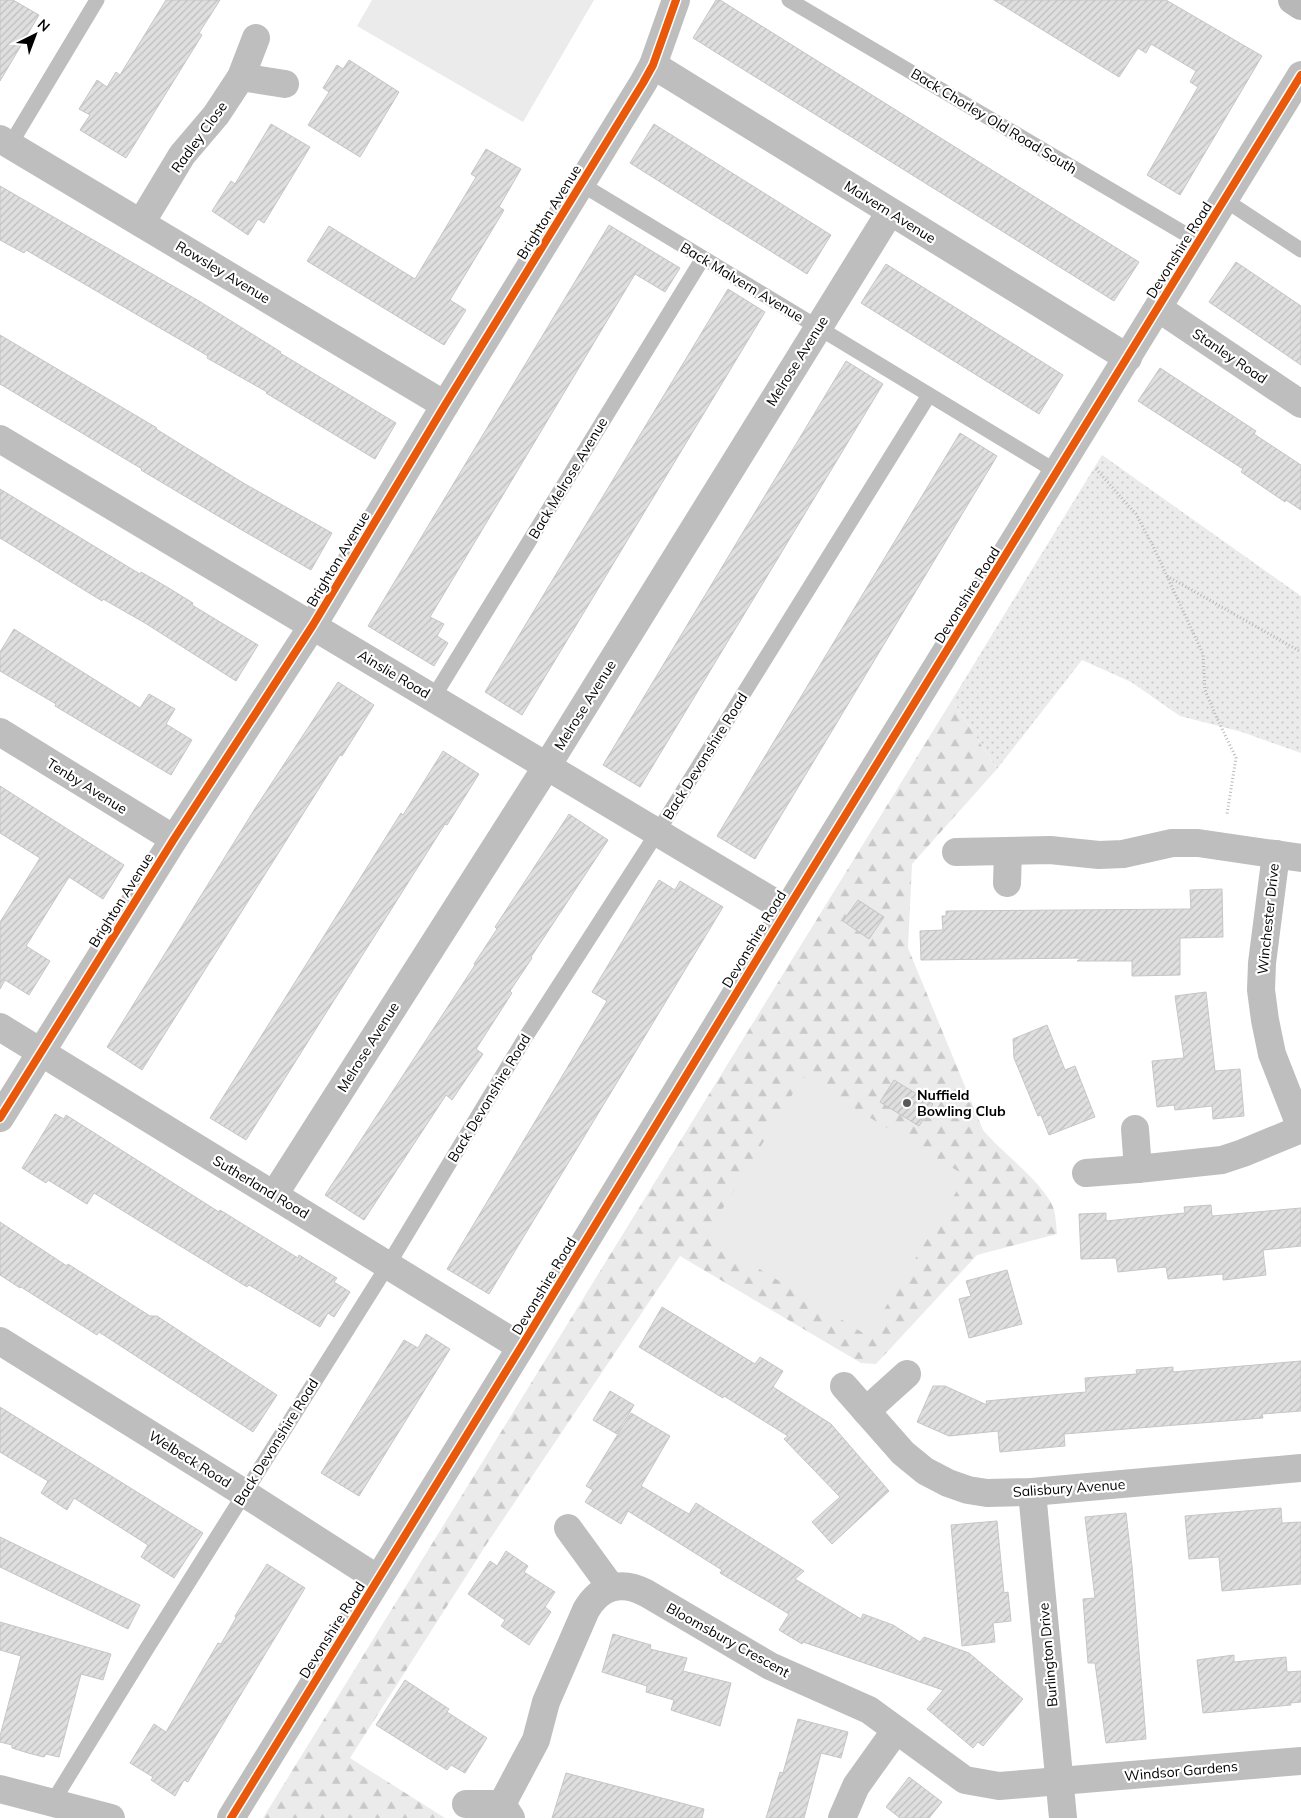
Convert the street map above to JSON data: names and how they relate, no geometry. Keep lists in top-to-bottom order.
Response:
{
  "streets": {
    "street": [
      "Radley Close",
      "Brighton Avenue",
      "Malvern Avenue",
      "Devonshire Road",
      "Rowsley Avenue",
      "Stanley Road",
      "Melrose Avenue",
      "Ainslie Road",
      "Tenby Avenue",
      "Winchester Drive",
      "Sutherland Road",
      "Welbeck Road",
      "Salisbury Avenue",
      "Bloomsbury Crescent",
      "Burlington Drive",
      "Windsor Gardens"
    ],
    "lane": [
      "Back Chorley Old Road South",
      "Back Malvern Avenue",
      "Back Melrose Avenue",
      "Back Devonshire Road"
    ]
  },
  "crossings": [
    ["Back Chorley Old Road South", "Devonshire Road"],
    ["Radley Close", "Rowsley Avenue"],
    ["Brighton Avenue", "Malvern Avenue"],
    ["Brighton Avenue", "Rowsley Avenue"],
    ["Brighton Avenue", "Back Malvern Avenue"],
    ["Brighton Avenue", "Ainslie Road"],
    ["Brighton Avenue", "Tenby Avenue"],
    ["Brighton Avenue", "Sutherland Road"],
    ["Malvern Avenue", "Devonshire Road"],
    ["Malvern Avenue", "Melrose Avenue"],
    ["Devonshire Road", "Back Malvern Avenue"],
    ["Devonshire Road", "Stanley Road"],
    ["Devonshire Road", "Ainslie Road"],
    ["Devonshire Road", "Sutherland Road"],
    ["Devonshire Road", "Welbeck Road"],
    ["Back Malvern Avenue", "Melrose Avenue"],
    ["Back Malvern Avenue", "Back Melrose Avenue"],
    ["Back Malvern Avenue", "Back Devonshire Road"],
    ["Melrose Avenue", "Ainslie Road"],
    ["Melrose Avenue", "Sutherland Road"],
    ["Back Melrose Avenue", "Ainslie Road"],
    ["Ainslie Road", "Back Devonshire Road"],
    ["Back Devonshire Road", "Sutherland Road"],
    ["Back Devonshire Road", "Welbeck Road"],
    ["Salisbury Avenue", "Burlington Drive"],
    ["Bloomsbury Crescent", "Burlington Drive"],
    ["Bloomsbury Crescent", "Windsor Gardens"],
    ["Burlington Drive", "Windsor Gardens"]
  ],
  "places": ["Nuffield Bowling Club"],
  "north": "top right"
}
